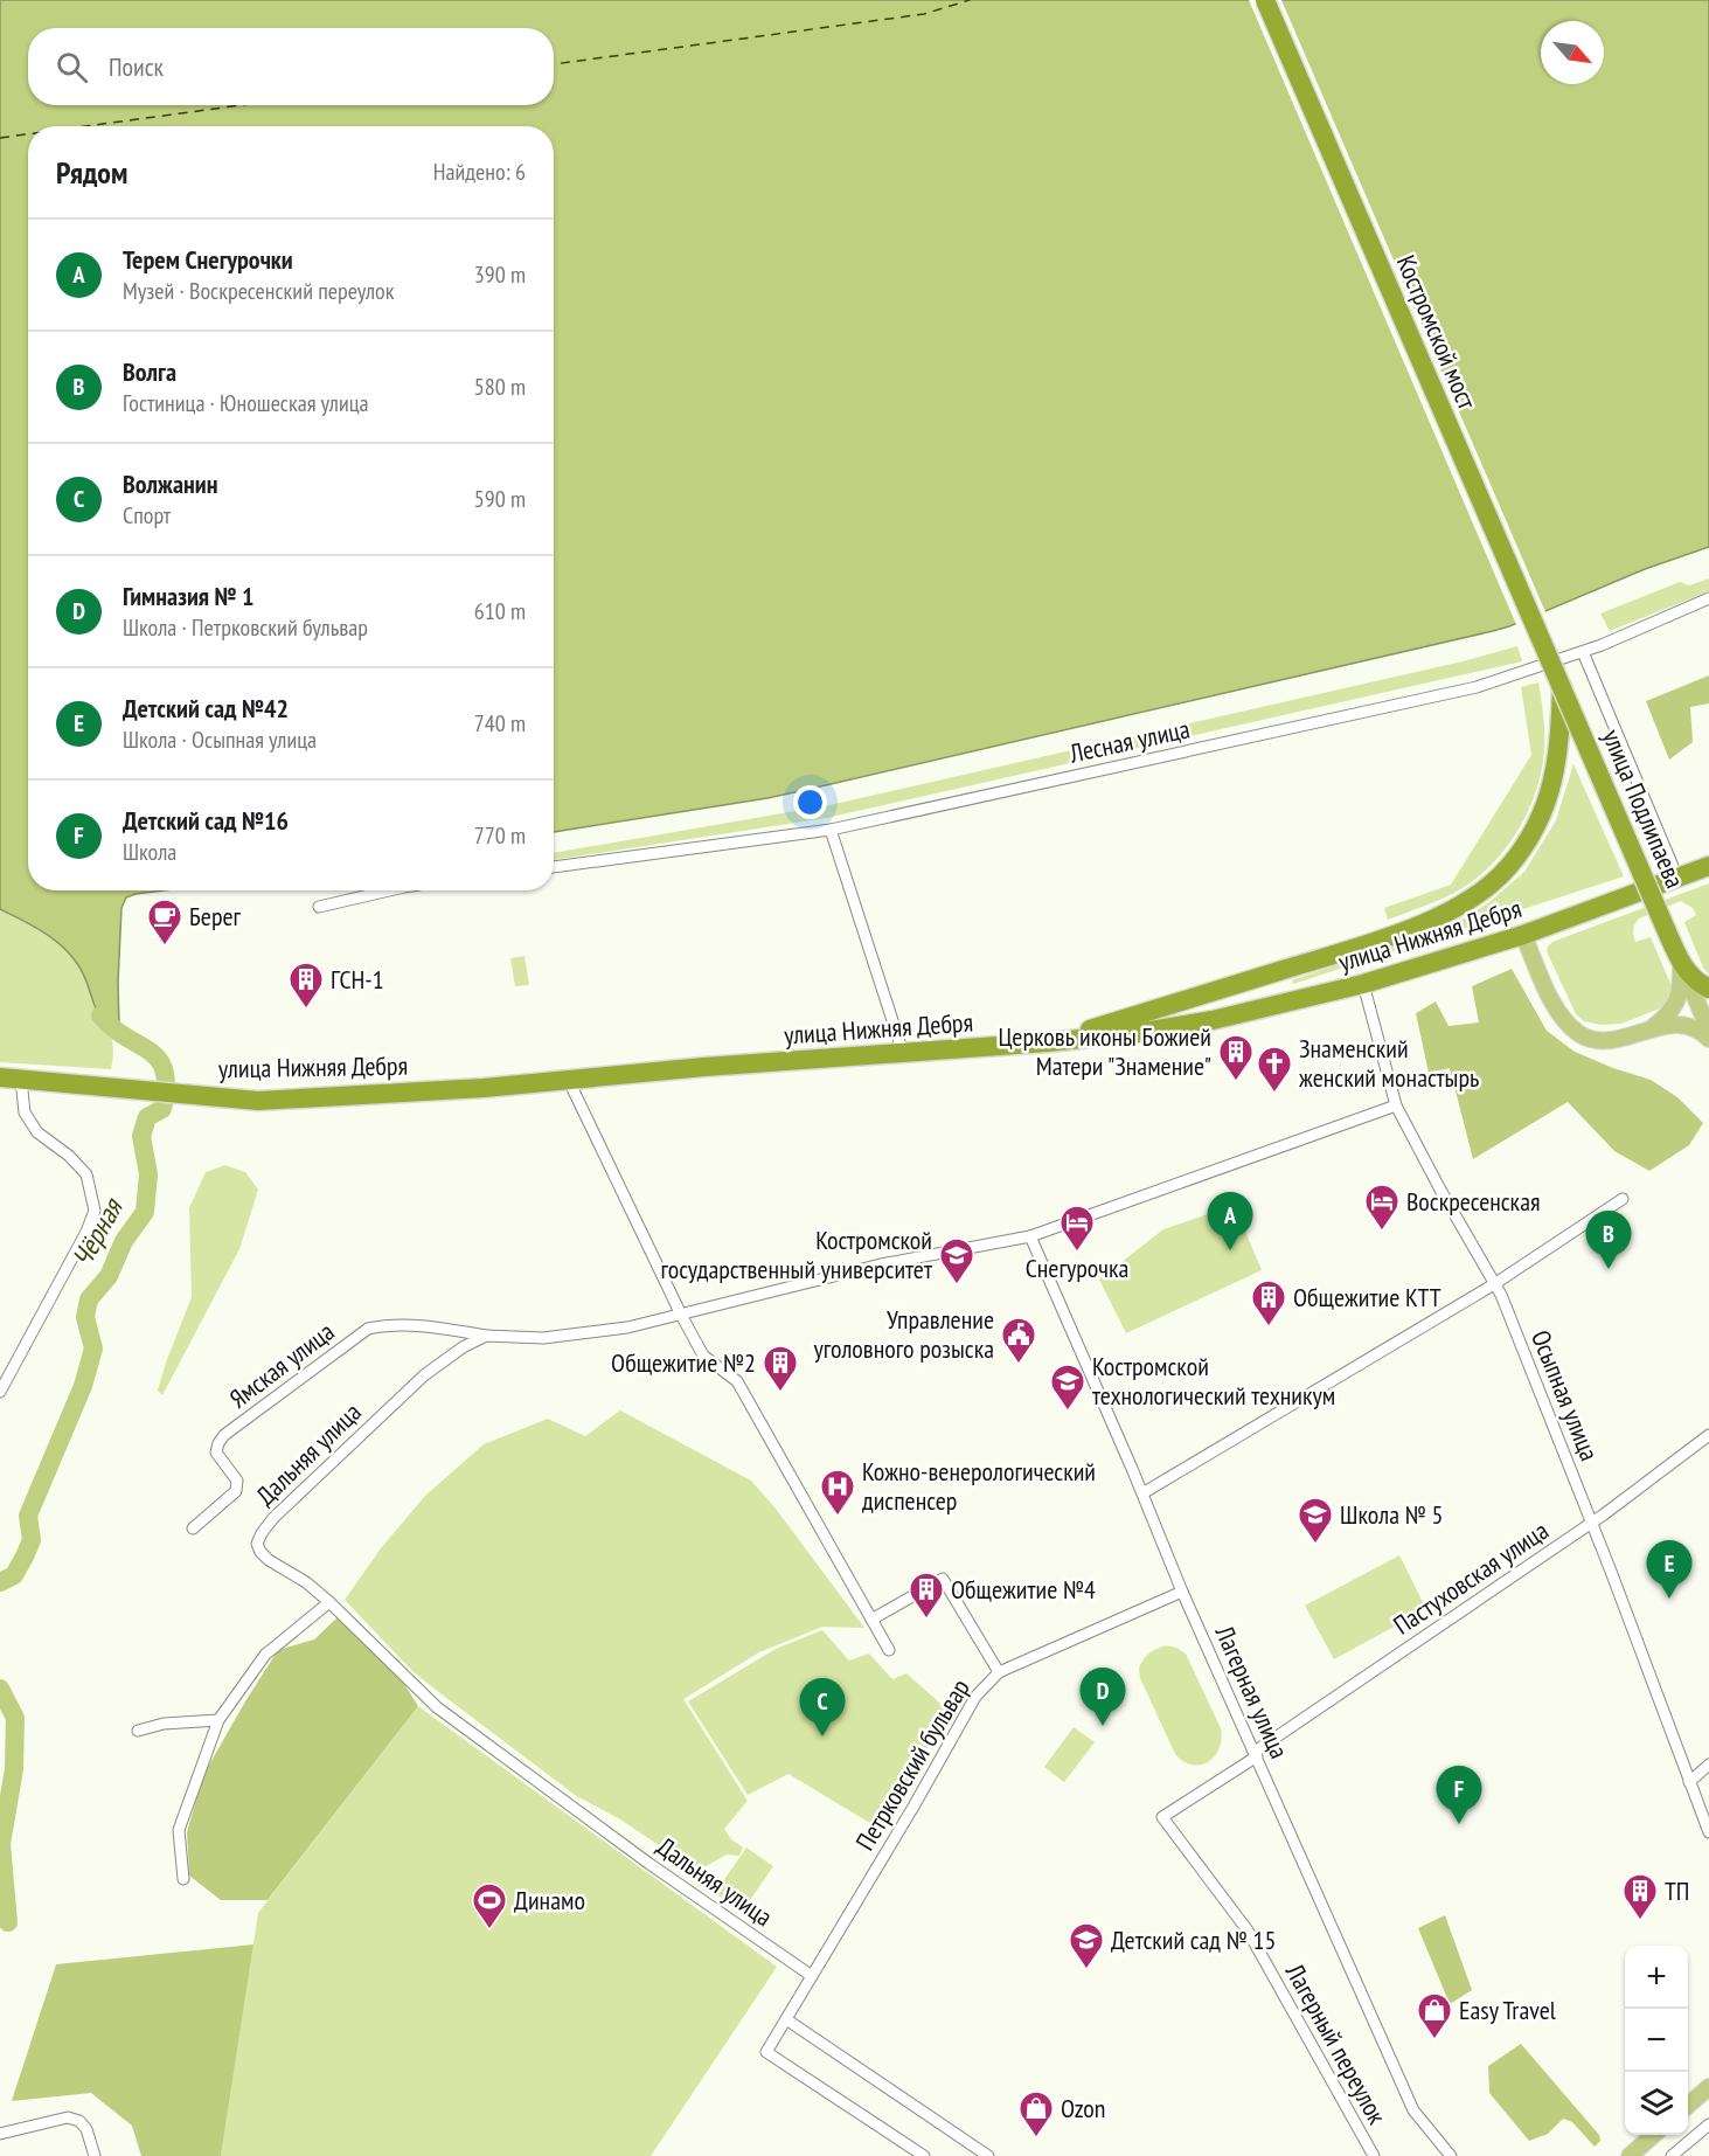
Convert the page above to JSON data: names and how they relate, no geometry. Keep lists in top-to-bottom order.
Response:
{
  "streets": {
    "highway": ["Костромской мост", "улица Подлипаева", "улица Нижняя Дебря"],
    "street": [
      "Лесная улица",
      "Ямская улица",
      "Осыпная улица",
      "Дальняя улица",
      "Пастуховская улица",
      "Лагерная улица",
      "Петрковский бульвар",
      "Лагерный переулок"
    ]
  },
  "crossings": [
    ["Костромской мост", "улица Подлипаева"],
    ["улица Нижняя Дебря", "Осыпная улица"],
    ["Ямская улица", "Дальняя улица"],
    ["Осыпная улица", "Пастуховская улица"],
    ["Дальняя улица", "Петрковский бульвар"],
    ["Пастуховская улица", "Лагерная улица"],
    ["Пастуховская улица", "Лагерный переулок"],
    ["Лагерная улица", "Петрковский бульвар"]
  ],
  "water": ["Чёрная"],
  "places": {
    "cafe": ["Берег"],
    "building": [
      "ГСН-1",
      "Церковь иконы Божией Матери \"Знамение\"",
      "Общежитие КТТ",
      "Общежитие №2",
      "Общежитие №4",
      "ТП"
    ],
    "church": ["Знаменский женский монастырь"],
    "hotel": ["Воскресенская", "Снегурочка"],
    "school or university": [
      "Костромской государственный университет",
      "Костромской технологический техникум",
      "Школа № 5",
      "Детский сад № 15"
    ],
    "public building": ["Управление уголовного розыска"],
    "hospital": ["Кожно-венерологический диспенсер"],
    "sports": ["Динамо"],
    "shop": ["Easy Travel", "Ozon"]
  },
  "north": "bottom right",
  "page": {
    "search": "Поиск",
    "heading": ["Рядом", "Найдено: 6"],
    "list": [
      {
        "mark": "A",
        "name": "Терем Cнегурочки",
        "note": "Музей · Воскресенский переулок",
        "value": "390 m"
      },
      {
        "mark": "B",
        "name": "Волга",
        "note": "Гостиница · Юношеская улица",
        "value": "580 m"
      },
      {
        "mark": "C",
        "name": "Волжанин",
        "note": "Спорт",
        "value": "590 m"
      },
      {
        "mark": "D",
        "name": "Гимназия № 1",
        "note": "Школа · Петрковский бульвар",
        "value": "610 m"
      },
      {
        "mark": "E",
        "name": "Детский сад №42",
        "note": "Школа · Осыпная улица",
        "value": "740 m"
      },
      {
        "mark": "F",
        "name": "Детский сад №16",
        "note": "Школа",
        "value": "770 m"
      }
    ],
    "pins": [
      "A",
      "B",
      "E",
      "D",
      "C",
      "F"
    ],
    "map_buttons": ["+", "−"]
  }
}
